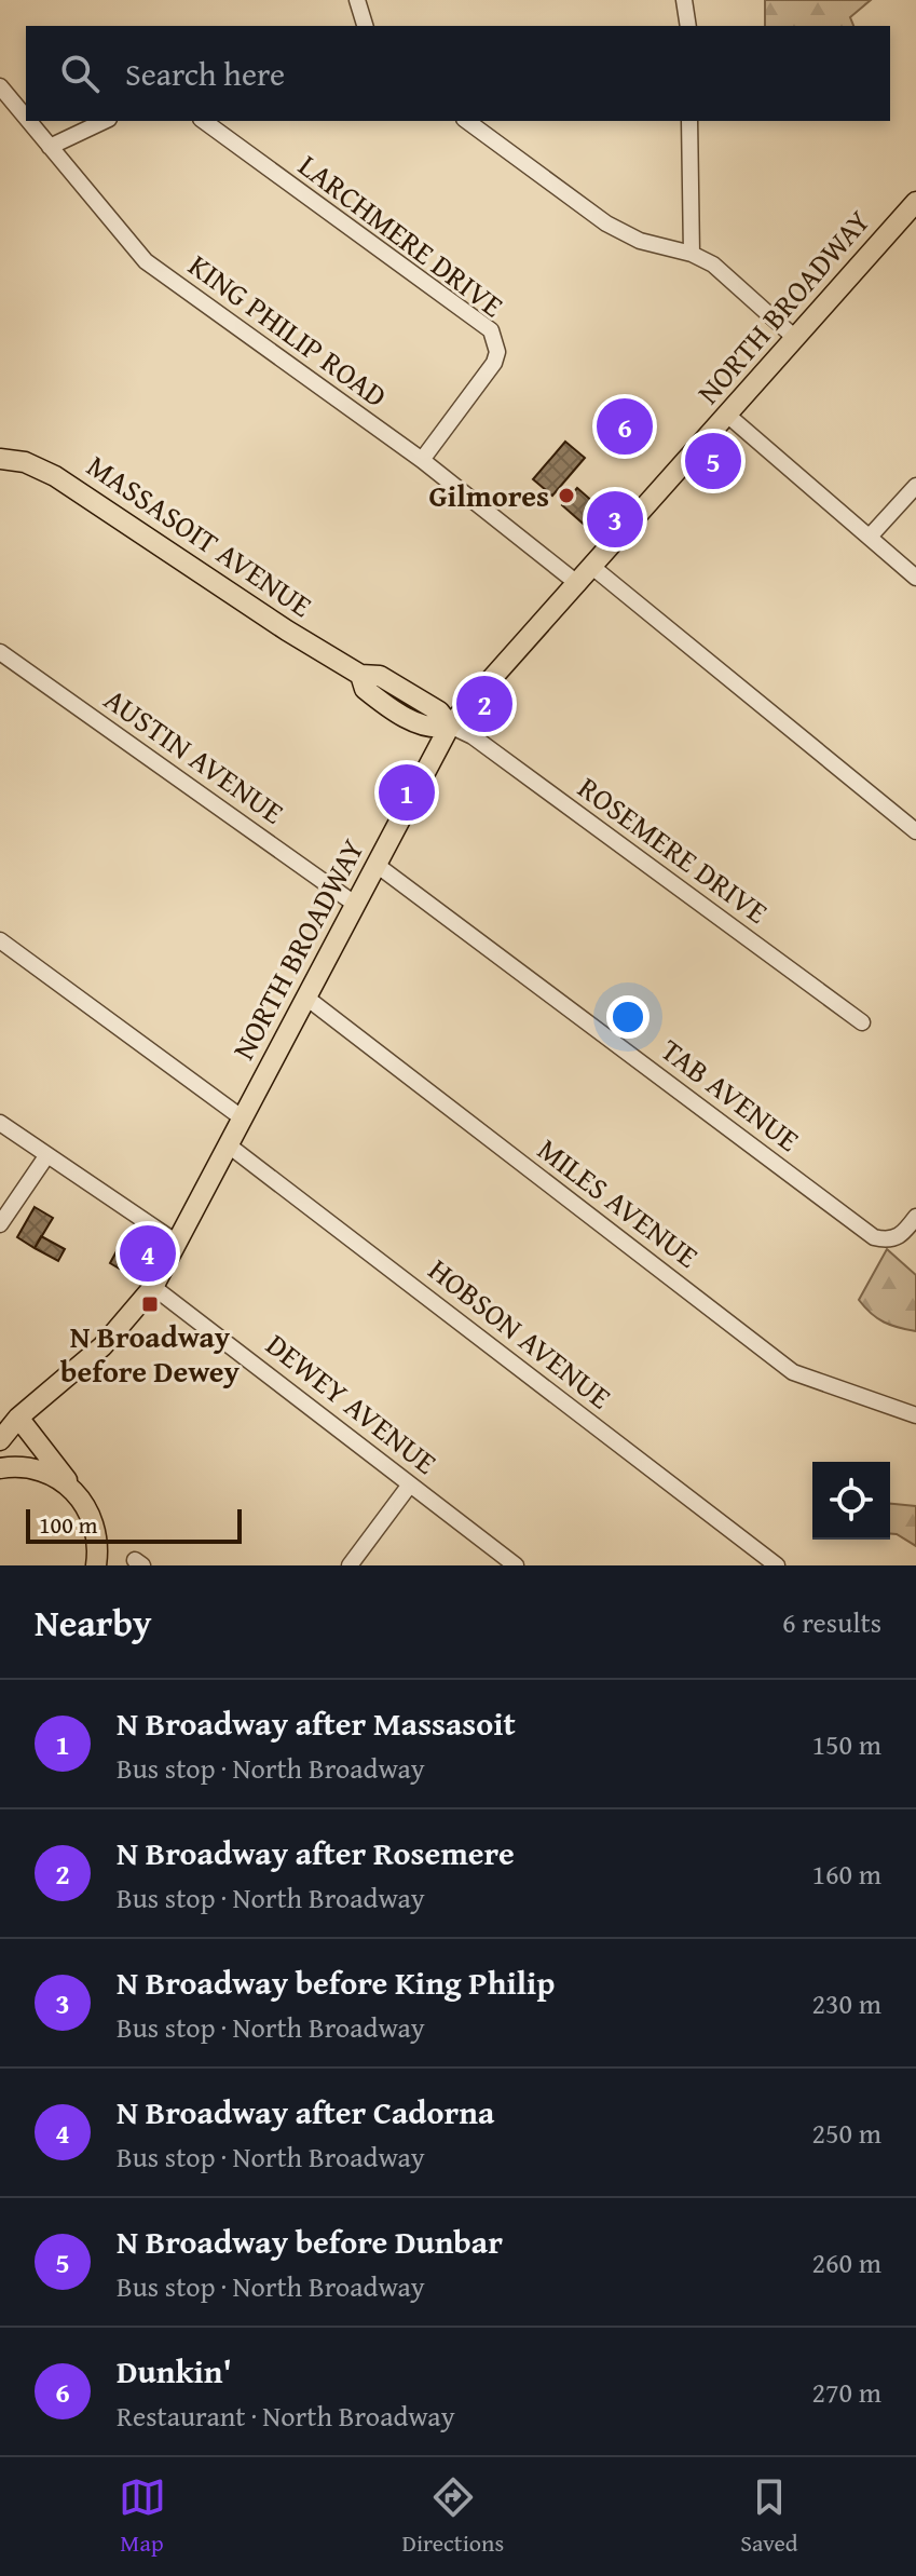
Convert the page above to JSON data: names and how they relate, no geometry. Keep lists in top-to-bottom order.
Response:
{
  "streets": {
    "main road": ["NORTH BROADWAY", "MASSASOIT AVENUE"],
    "street": [
      "LARCHMERE DRIVE",
      "KING PHILIP ROAD",
      "AUSTIN AVENUE",
      "ROSEMERE DRIVE",
      "TAB AVENUE",
      "MILES AVENUE",
      "HOBSON AVENUE",
      "DEWEY AVENUE"
    ]
  },
  "crossings": [
    ["LARCHMERE DRIVE", "KING PHILIP ROAD"],
    ["NORTH BROADWAY", "KING PHILIP ROAD"],
    ["NORTH BROADWAY", "MASSASOIT AVENUE"],
    ["NORTH BROADWAY", "AUSTIN AVENUE"],
    ["NORTH BROADWAY", "ROSEMERE DRIVE"],
    ["NORTH BROADWAY", "TAB AVENUE"],
    ["NORTH BROADWAY", "MILES AVENUE"],
    ["NORTH BROADWAY", "HOBSON AVENUE"],
    ["NORTH BROADWAY", "DEWEY AVENUE"],
    ["MASSASOIT AVENUE", "ROSEMERE DRIVE"]
  ],
  "places": {
    "other": ["Gilmores"],
    "transit": ["N Broadway before Dewey"]
  },
  "scale_bar": "100 m",
  "page": {
    "search": "Search here",
    "pins": [
      "6",
      "5",
      "3",
      "2",
      "1",
      "4"
    ],
    "scale": "100 m",
    "heading": ["Nearby", "6 results"],
    "list": [
      {
        "mark": "1",
        "name": "N Broadway after Massasoit",
        "note": "Bus stop · North Broadway",
        "value": "150 m"
      },
      {
        "mark": "2",
        "name": "N Broadway after Rosemere",
        "note": "Bus stop · North Broadway",
        "value": "160 m"
      },
      {
        "mark": "3",
        "name": "N Broadway before King Philip",
        "note": "Bus stop · North Broadway",
        "value": "230 m"
      },
      {
        "mark": "4",
        "name": "N Broadway after Cadorna",
        "note": "Bus stop · North Broadway",
        "value": "250 m"
      },
      {
        "mark": "5",
        "name": "N Broadway before Dunbar",
        "note": "Bus stop · North Broadway",
        "value": "260 m"
      },
      {
        "mark": "6",
        "name": "Dunkin'",
        "note": "Restaurant · North Broadway",
        "value": "270 m"
      }
    ],
    "nav": ["Map", "Directions", "Saved"]
  }
}
